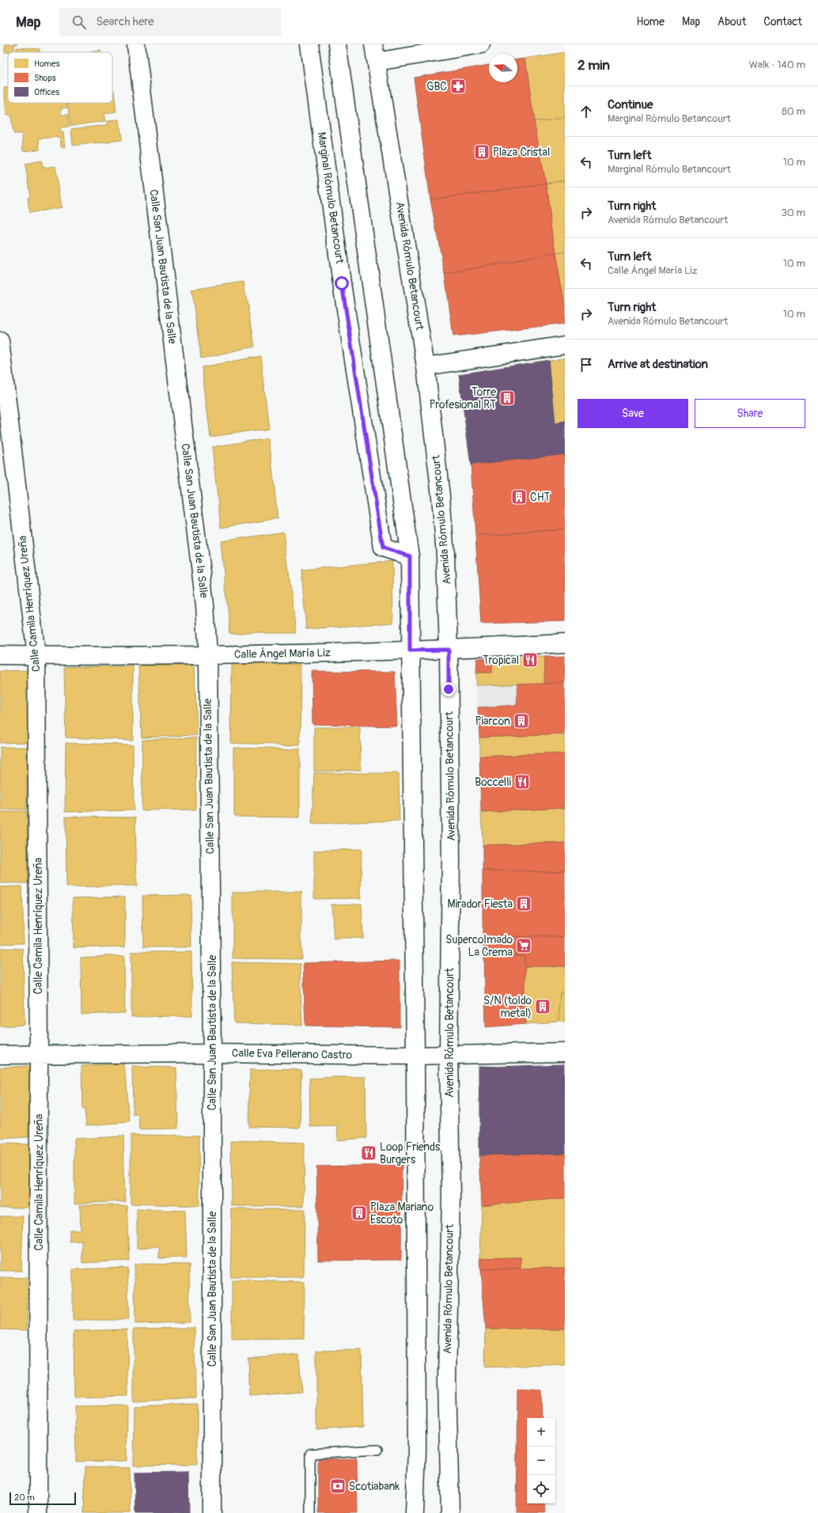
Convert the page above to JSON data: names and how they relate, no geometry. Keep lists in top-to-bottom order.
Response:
{
  "streets": {
    "street": [
      "Marginal Rómulo Betancourt",
      "Avenida Rómulo Betancourt",
      "Calle San Juan Bautista de la Salle",
      "Calle Camila Henríquez Ureña",
      "Calle Ángel María Liz",
      "Calle Eva Pellerano Castro"
    ]
  },
  "crossings": [
    ["Avenida Rómulo Betancourt", "Calle Ángel María Liz"],
    ["Avenida Rómulo Betancourt", "Calle Eva Pellerano Castro"],
    ["Calle San Juan Bautista de la Salle", "Calle Ángel María Liz"],
    ["Calle San Juan Bautista de la Salle", "Calle Eva Pellerano Castro"],
    ["Calle Camila Henríquez Ureña", "Calle Ángel María Liz"],
    ["Calle Camila Henríquez Ureña", "Calle Eva Pellerano Castro"]
  ],
  "places": {
    "pharmacy": ["GBC"],
    "building": [
      "Plaza Cristal",
      "Torre Profesional RT",
      "CHT",
      "Piarcon",
      "Mirador Fiesta",
      "S/N (toldo metal)",
      "Plaza Mariano Escoto"
    ],
    "restaurant": ["Tropical", "Boccelli", "Loop Friends Burgers"],
    "supermarket": ["Supercolmado La Crema"],
    "bank": ["Scotiabank"]
  },
  "legend": ["Homes", "Shops", "Offices"],
  "scale_bar": "20 m",
  "north": "left",
  "page": {
    "header": "Map",
    "search": "Search here",
    "nav": [
      "Home",
      "Map",
      "About",
      "Contact"
    ],
    "heading": ["2 min", "Walk · 140 m"],
    "list": [
      ["Continue", "Marginal Rómulo Betancourt", "80 m"],
      ["Turn left", "Marginal Rómulo Betancourt", "10 m"],
      ["Turn right", "Avenida Rómulo Betancourt", "30 m"],
      ["Turn left", "Calle Ángel María Liz", "10 m"],
      ["Turn right", "Avenida Rómulo Betancourt", "10 m"],
      "Arrive at destination"
    ],
    "buttons": ["Save", "Share"],
    "map_buttons": ["+", "−"],
    "scale": "20 m"
  }
}
